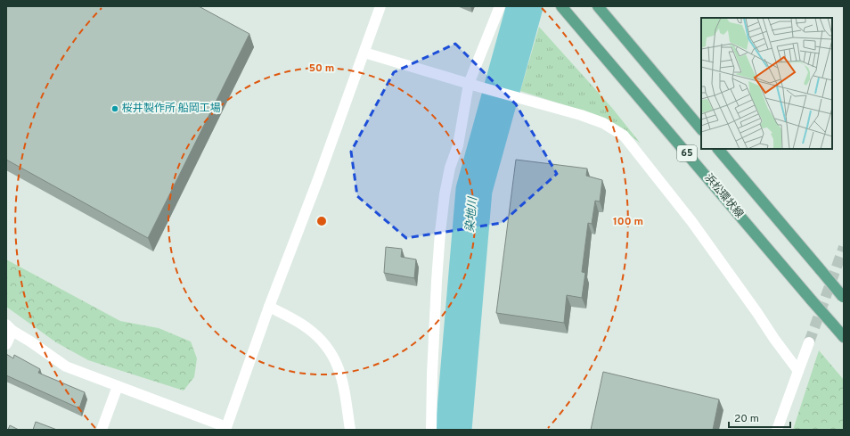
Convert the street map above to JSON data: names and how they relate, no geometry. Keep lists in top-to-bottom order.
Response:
{
  "streets": {
    "main road": ["65", "浜松環状線"]
  },
  "water": ["染地川"],
  "places": ["桜井製作所 船岡工場"],
  "scale_bar": "20 m",
  "rings": ["50 m", "100 m"]
}
